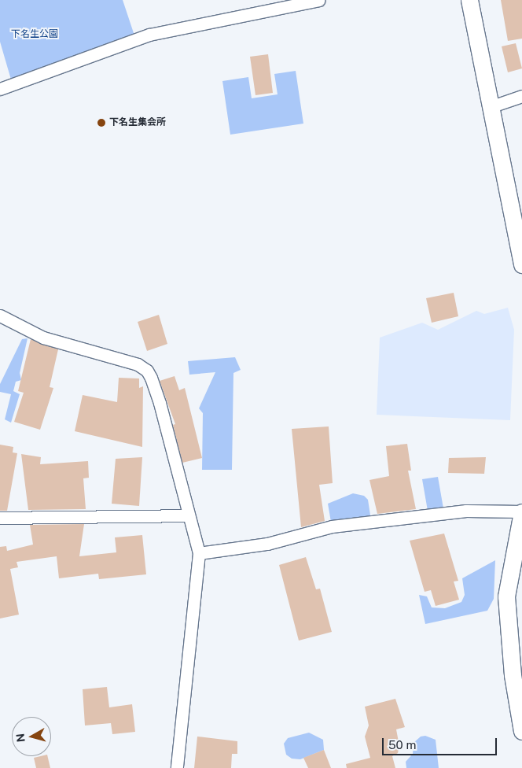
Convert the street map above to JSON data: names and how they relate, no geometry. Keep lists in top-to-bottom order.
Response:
{
  "parks": ["下名生公園"],
  "places": ["下名生集会所"],
  "scale_bar": "50 m",
  "north": "left"
}
